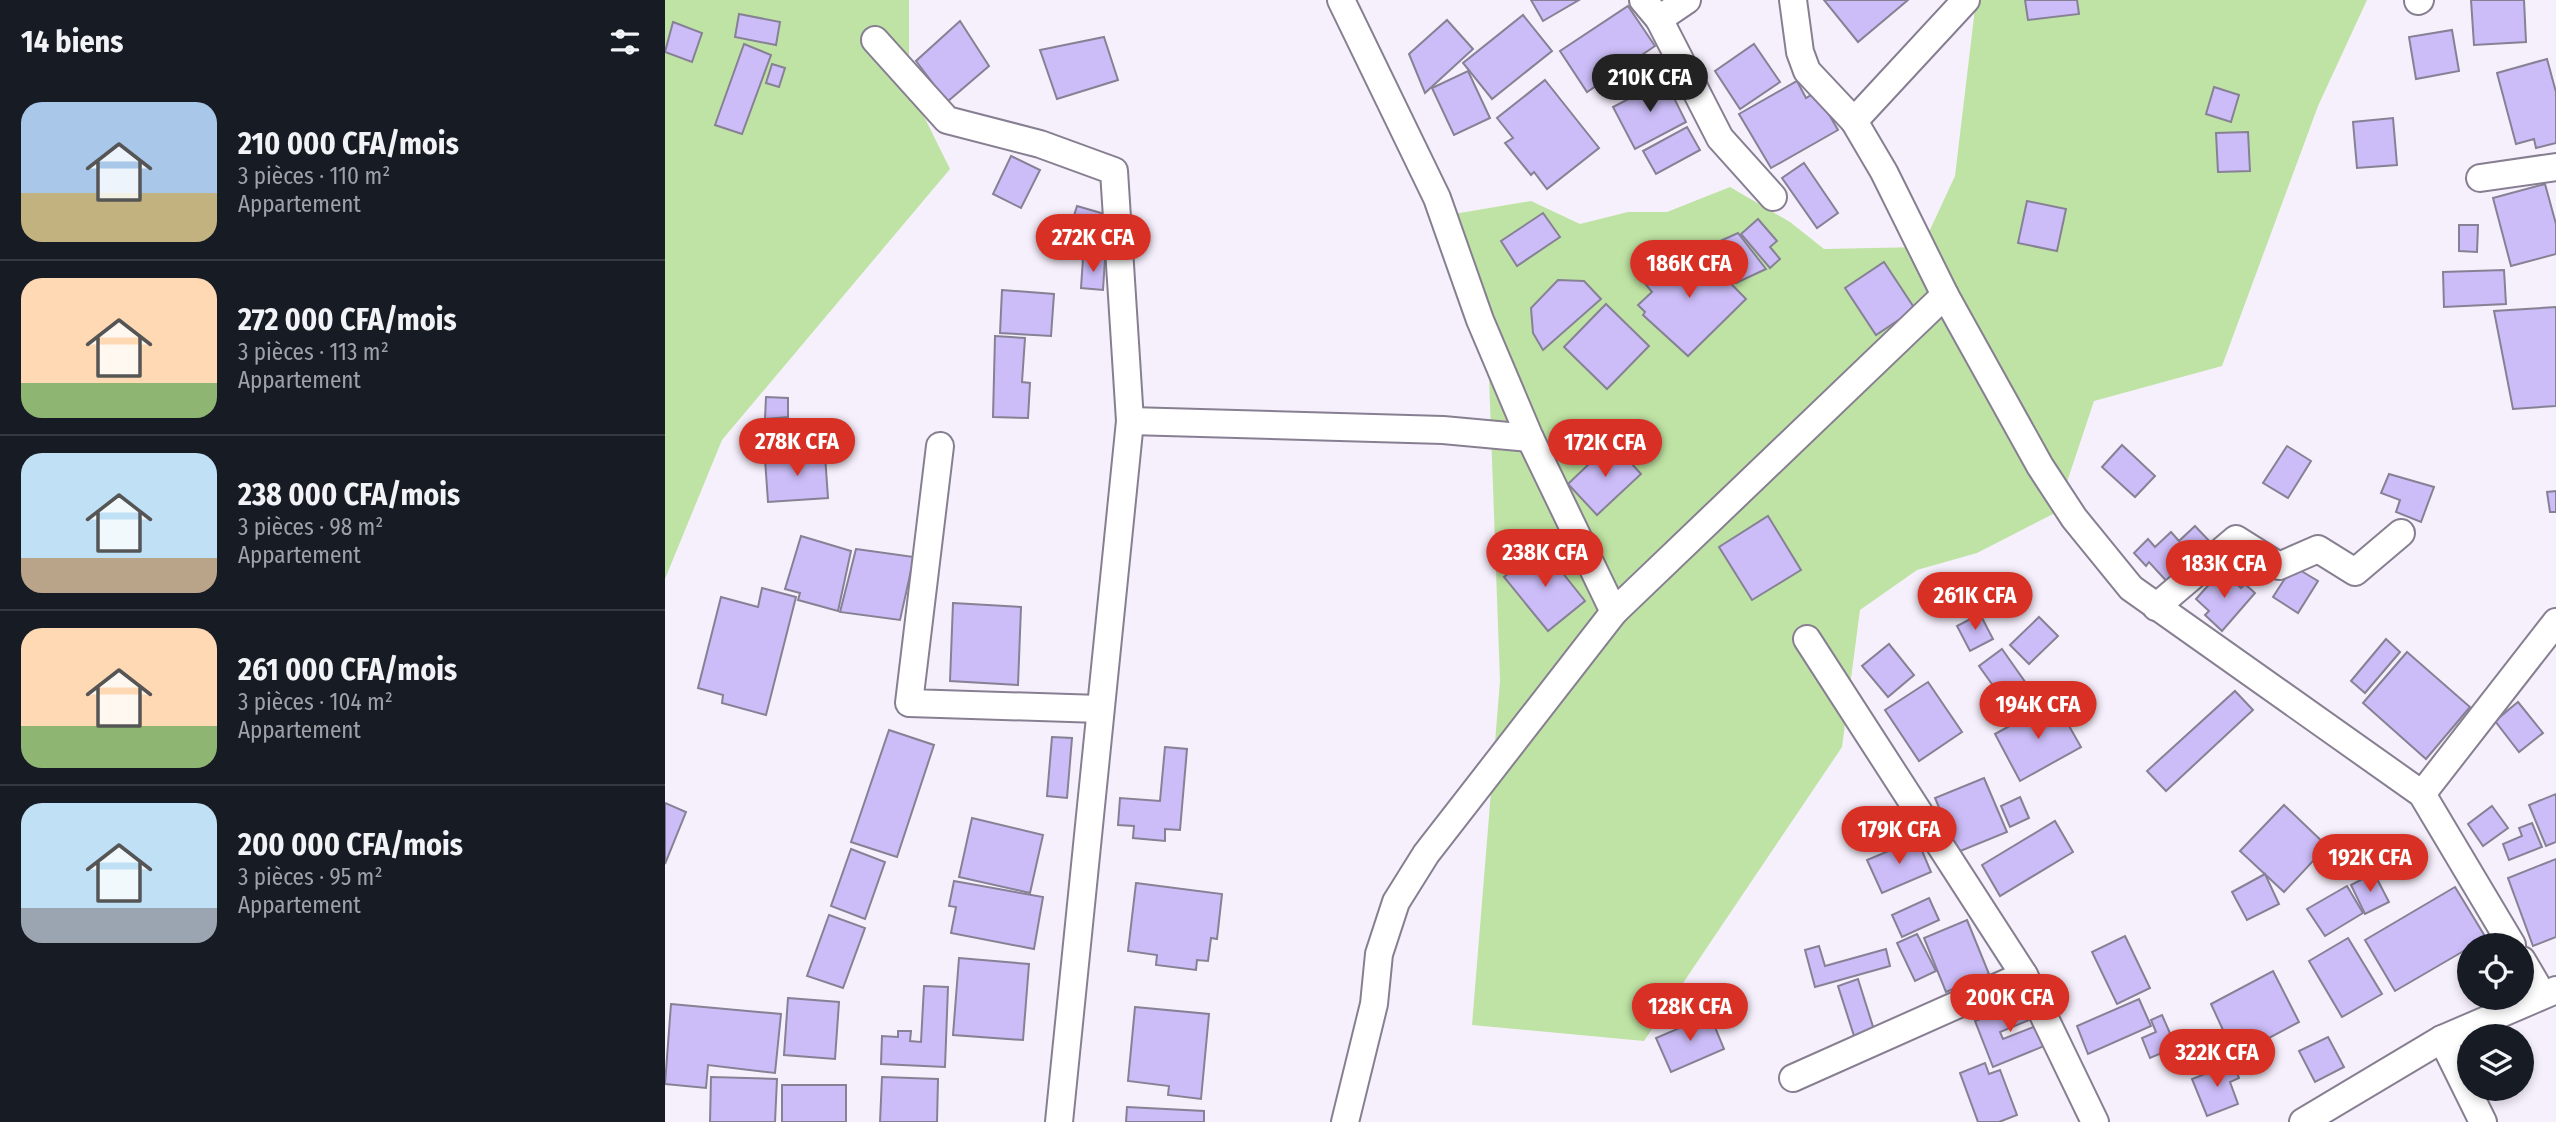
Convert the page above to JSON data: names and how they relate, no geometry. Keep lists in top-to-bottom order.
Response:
{
  "page": {
    "heading": "14 biens",
    "price": [
      "210K CFA",
      "272K CFA",
      "186K CFA",
      "278K CFA",
      "172K CFA",
      "238K CFA",
      "183K CFA",
      "261K CFA",
      "194K CFA",
      "179K CFA",
      "192K CFA",
      "200K CFA",
      "128K CFA",
      "322K CFA"
    ],
    "list": [
      {
        "name": "210 000 CFA/mois",
        "note": "3 pièces · 110 m² · Appartement"
      },
      {
        "name": "272 000 CFA/mois",
        "note": "3 pièces · 113 m² · Appartement"
      },
      {
        "name": "238 000 CFA/mois",
        "note": "3 pièces · 98 m² · Appartement"
      },
      {
        "name": "261 000 CFA/mois",
        "note": "3 pièces · 104 m² · Appartement"
      },
      {
        "name": "200 000 CFA/mois",
        "note": "3 pièces · 95 m² · Appartement"
      }
    ]
  }
}
